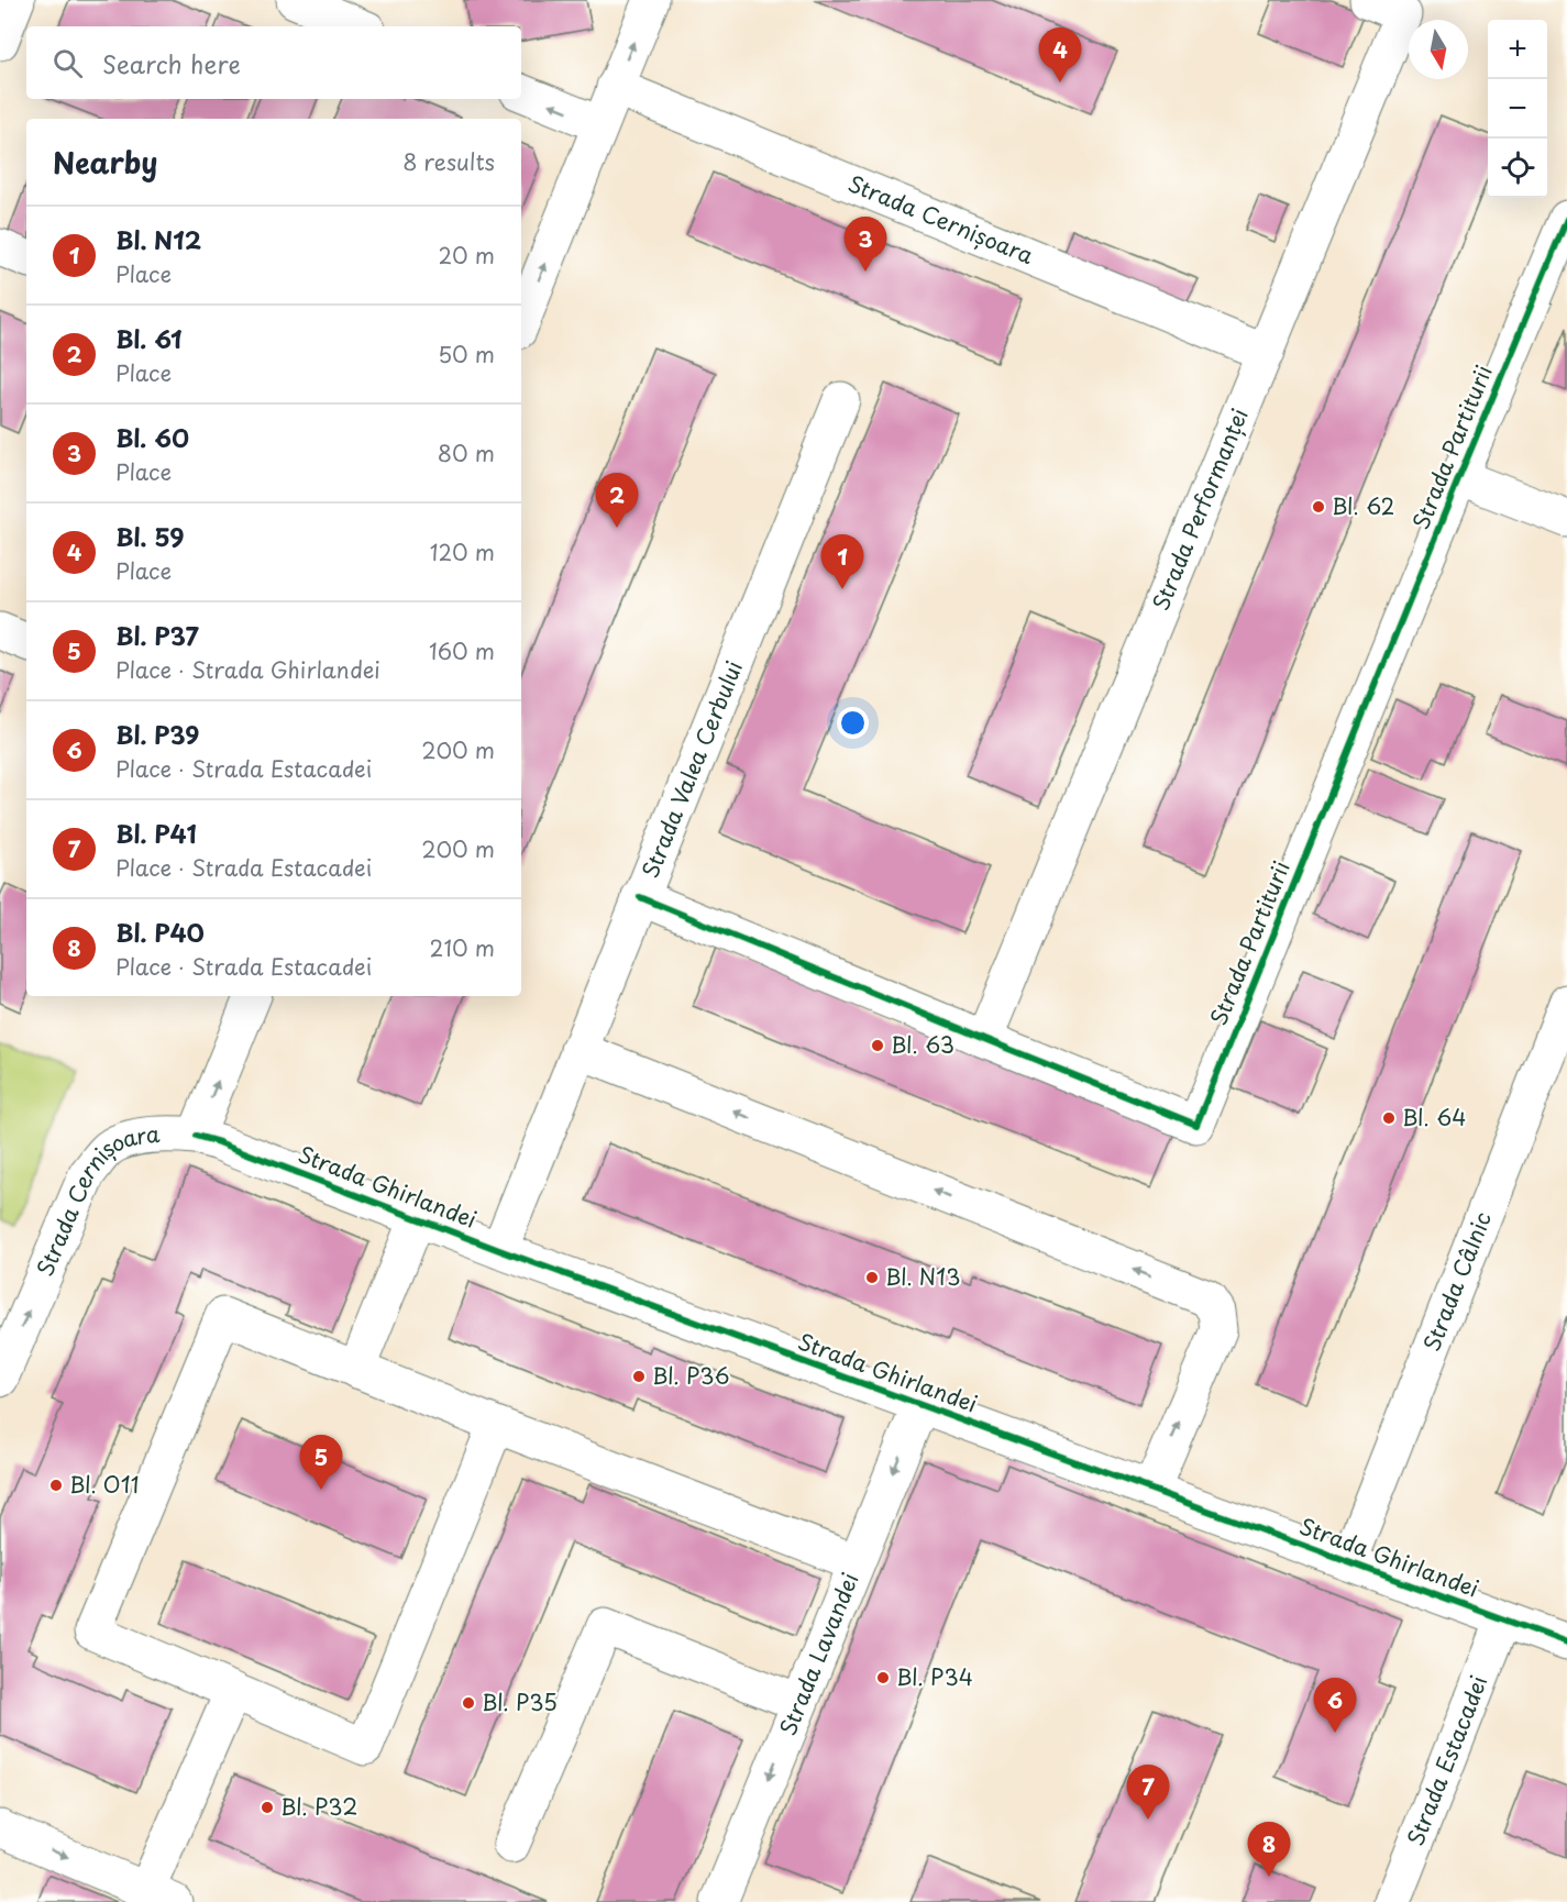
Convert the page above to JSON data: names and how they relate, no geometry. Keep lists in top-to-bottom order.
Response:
{
  "streets": {
    "street": [
      "Strada Cernișoara",
      "Strada Partiturii",
      "Strada Performanței",
      "Strada Valea Cerbului",
      "Strada Ghirlandei",
      "Strada Câlnic",
      "Strada Lavandei",
      "Strada Estacadei"
    ]
  },
  "crossings": [
    ["Strada Cernișoara", "Strada Performanței"],
    ["Strada Cernișoara", "Strada Ghirlandei"],
    ["Strada Partiturii", "Strada Performanței"],
    ["Strada Partiturii", "Strada Valea Cerbului"],
    ["Strada Valea Cerbului", "Strada Ghirlandei"],
    ["Strada Ghirlandei", "Strada Câlnic"],
    ["Strada Ghirlandei", "Strada Lavandei"],
    ["Strada Ghirlandei", "Strada Estacadei"]
  ],
  "one_way": ["Strada Cernișoara", "Strada Lavandei"],
  "places": [
    "Bl. 62",
    "Bl. 63",
    "Bl. 64",
    "Bl. N13",
    "Bl. P36",
    "Bl. O11",
    "Bl. P34",
    "Bl. P35",
    "Bl. P32"
  ],
  "north": "bottom",
  "page": {
    "map_buttons": ["+", "−"],
    "search": "Search here",
    "pins": [
      "4",
      "3",
      "2",
      "1",
      "5",
      "6",
      "7",
      "8"
    ],
    "heading": ["Nearby", "8 results"],
    "list": [
      {
        "mark": "1",
        "name": "Bl. N12",
        "note": "Place",
        "value": "20 m"
      },
      {
        "mark": "2",
        "name": "Bl. 61",
        "note": "Place",
        "value": "50 m"
      },
      {
        "mark": "3",
        "name": "Bl. 60",
        "note": "Place",
        "value": "80 m"
      },
      {
        "mark": "4",
        "name": "Bl. 59",
        "note": "Place",
        "value": "120 m"
      },
      {
        "mark": "5",
        "name": "Bl. P37",
        "note": "Place · Strada Ghirlandei",
        "value": "160 m"
      },
      {
        "mark": "6",
        "name": "Bl. P39",
        "note": "Place · Strada Estacadei",
        "value": "200 m"
      },
      {
        "mark": "7",
        "name": "Bl. P41",
        "note": "Place · Strada Estacadei",
        "value": "200 m"
      },
      {
        "mark": "8",
        "name": "Bl. P40",
        "note": "Place · Strada Estacadei",
        "value": "210 m"
      }
    ]
  }
}
